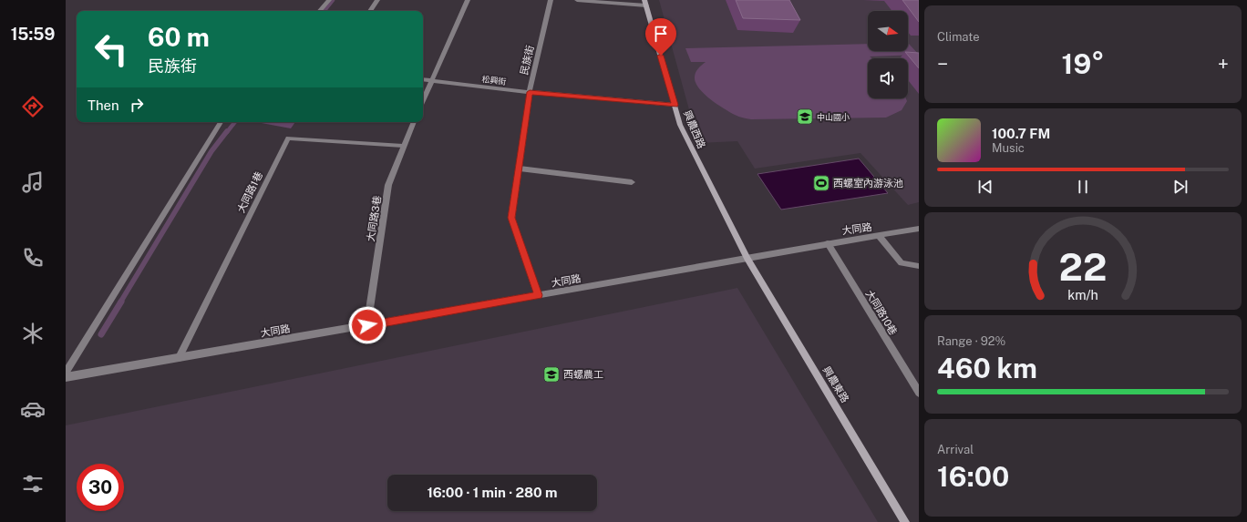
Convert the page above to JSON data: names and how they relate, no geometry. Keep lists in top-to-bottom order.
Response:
{
  "streets": {
    "main road": ["興農西路", "興農東路"],
    "street": [
      "民族街",
      "松興街",
      "大同路1巷",
      "大同路3巷",
      "大同路",
      "大同路10巷"
    ]
  },
  "crossings": [
    ["民族街", "松興街"],
    ["民族街", "大同路"],
    ["松興街", "興農西路"],
    ["興農西路", "大同路"],
    ["興農西路", "興農東路"],
    ["大同路1巷", "大同路3巷"],
    ["大同路1巷", "大同路"],
    ["大同路3巷", "大同路"],
    ["大同路", "大同路10巷"],
    ["大同路", "興農東路"]
  ],
  "places": {
    "school or university": ["中山國小", "西螺農工"],
    "sports": ["西螺室內游泳池"]
  },
  "north": "right",
  "page": {
    "tabs": "15:59",
    "tile": [
      "Climate",
      ["Range · 92%", "460 km"],
      ["Arrival", "16:00"]
    ],
    "turn": ["60 m", "民族街"],
    "heat": ["−", "19°", "+"],
    "then": "Then",
    "song": ["100.7 FM", "Music"],
    "limit": "30",
    "trip": "16:00 · 1 min · 280 m",
    "gauge": ["22", "km/h"]
  }
}
